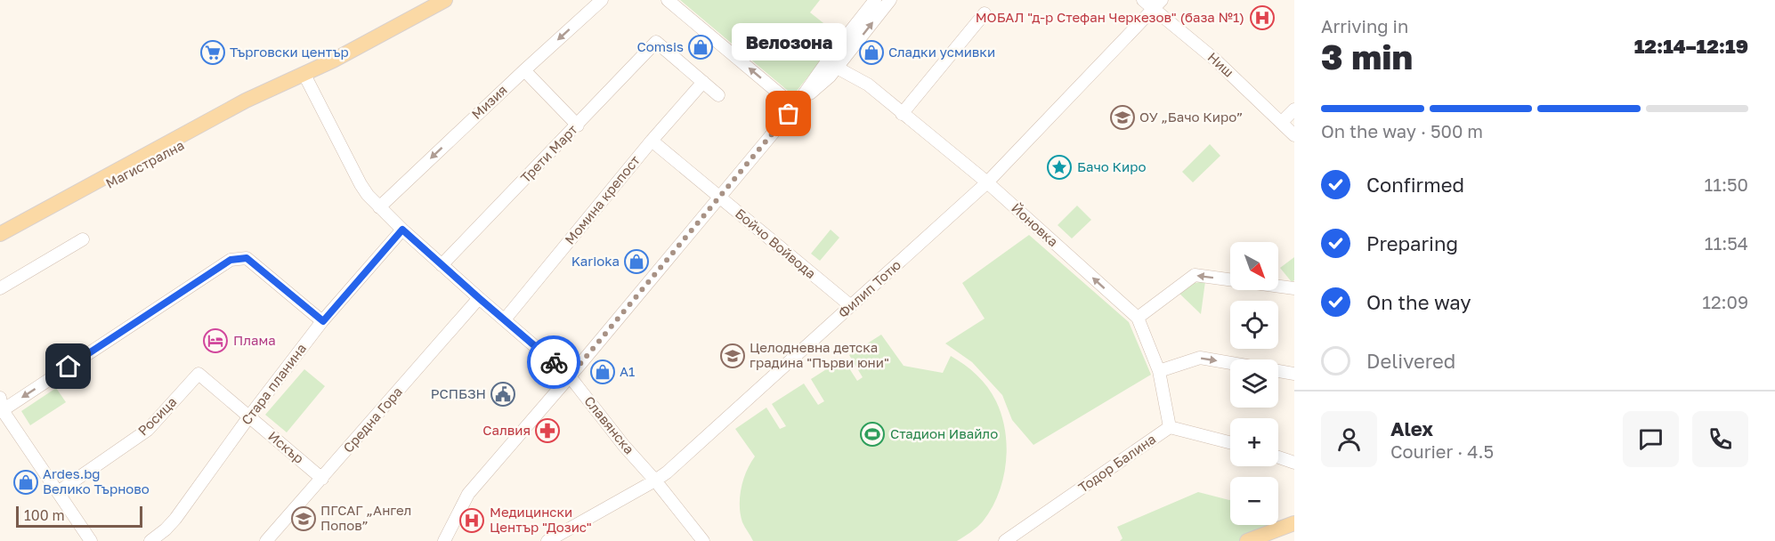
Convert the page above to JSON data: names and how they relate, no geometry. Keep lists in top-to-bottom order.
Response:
{
  "streets": {
    "main road": ["Магистрална"],
    "street": [
      "Ниш",
      "Мизия",
      "Трети Март",
      "Момина крепост",
      "Йоновка",
      "Бойчо Войвода",
      "Филип Тотю",
      "Стара планина",
      "Росица",
      "Средна Гора",
      "Славянска",
      "Искър",
      "Тодор Балина"
    ]
  },
  "crossings": [
    ["Ниш", "Филип Тотю"],
    ["Мизия", "Славянска"],
    ["Трети Март", "Момина крепост"],
    ["Трети Март", "Славянска"],
    ["Магистрална", "Славянска"],
    ["Момина крепост", "Бойчо Войвода"],
    ["Момина крепост", "Славянска"],
    ["Йоновка", "Филип Тотю"],
    ["Йоновка", "Тодор Балина"],
    ["Бойчо Войвода", "Филип Тотю"],
    ["Филип Тотю", "Славянска"],
    ["Стара планина", "Росица"],
    ["Стара планина", "Славянска"],
    ["Стара планина", "Искър"],
    ["Росица", "Искър"],
    ["Средна Гора", "Славянска"],
    ["Средна Гора", "Искър"]
  ],
  "one_way": ["Мизия", "Йоновка"],
  "places": {
    "hospital": ["МОБАЛ \"д-р Стефан Черкезов\" (база №1)", "Медицински Център \"Дозис\""],
    "shop": [
      "Comsis",
      "Сладки усмивки",
      "Karioka",
      "A1",
      "Ardes.bg Велико Търново"
    ],
    "supermarket": ["Търговски център"],
    "other": ["Велозона"],
    "school or university": ["ОУ „Бачо Киро”", "Целодневна детска градина \"Първи юни\"", "ПГСАГ „Ангел Попов”"],
    "place": ["Бачо Киро"],
    "hotel": ["Плама"],
    "public building": ["РСПБЗН"],
    "pharmacy": ["Салвия"],
    "sports": ["Стадион Ивайло"]
  },
  "scale_bar": "100 m",
  "north": "bottom right",
  "page": {
    "heading": ["3 min", "Arriving in", "12:14–12:19"],
    "panel": ["Alex", "Courier · 4.5"],
    "bubble": "Велозона",
    "bar": "On the way · 500 m",
    "list": [
      ["Confirmed", "11:50"],
      ["Preparing", "11:54"],
      ["On the way", "12:09"],
      "Delivered"
    ],
    "map_buttons": ["+", "−"],
    "scale": "100 m"
  }
}
